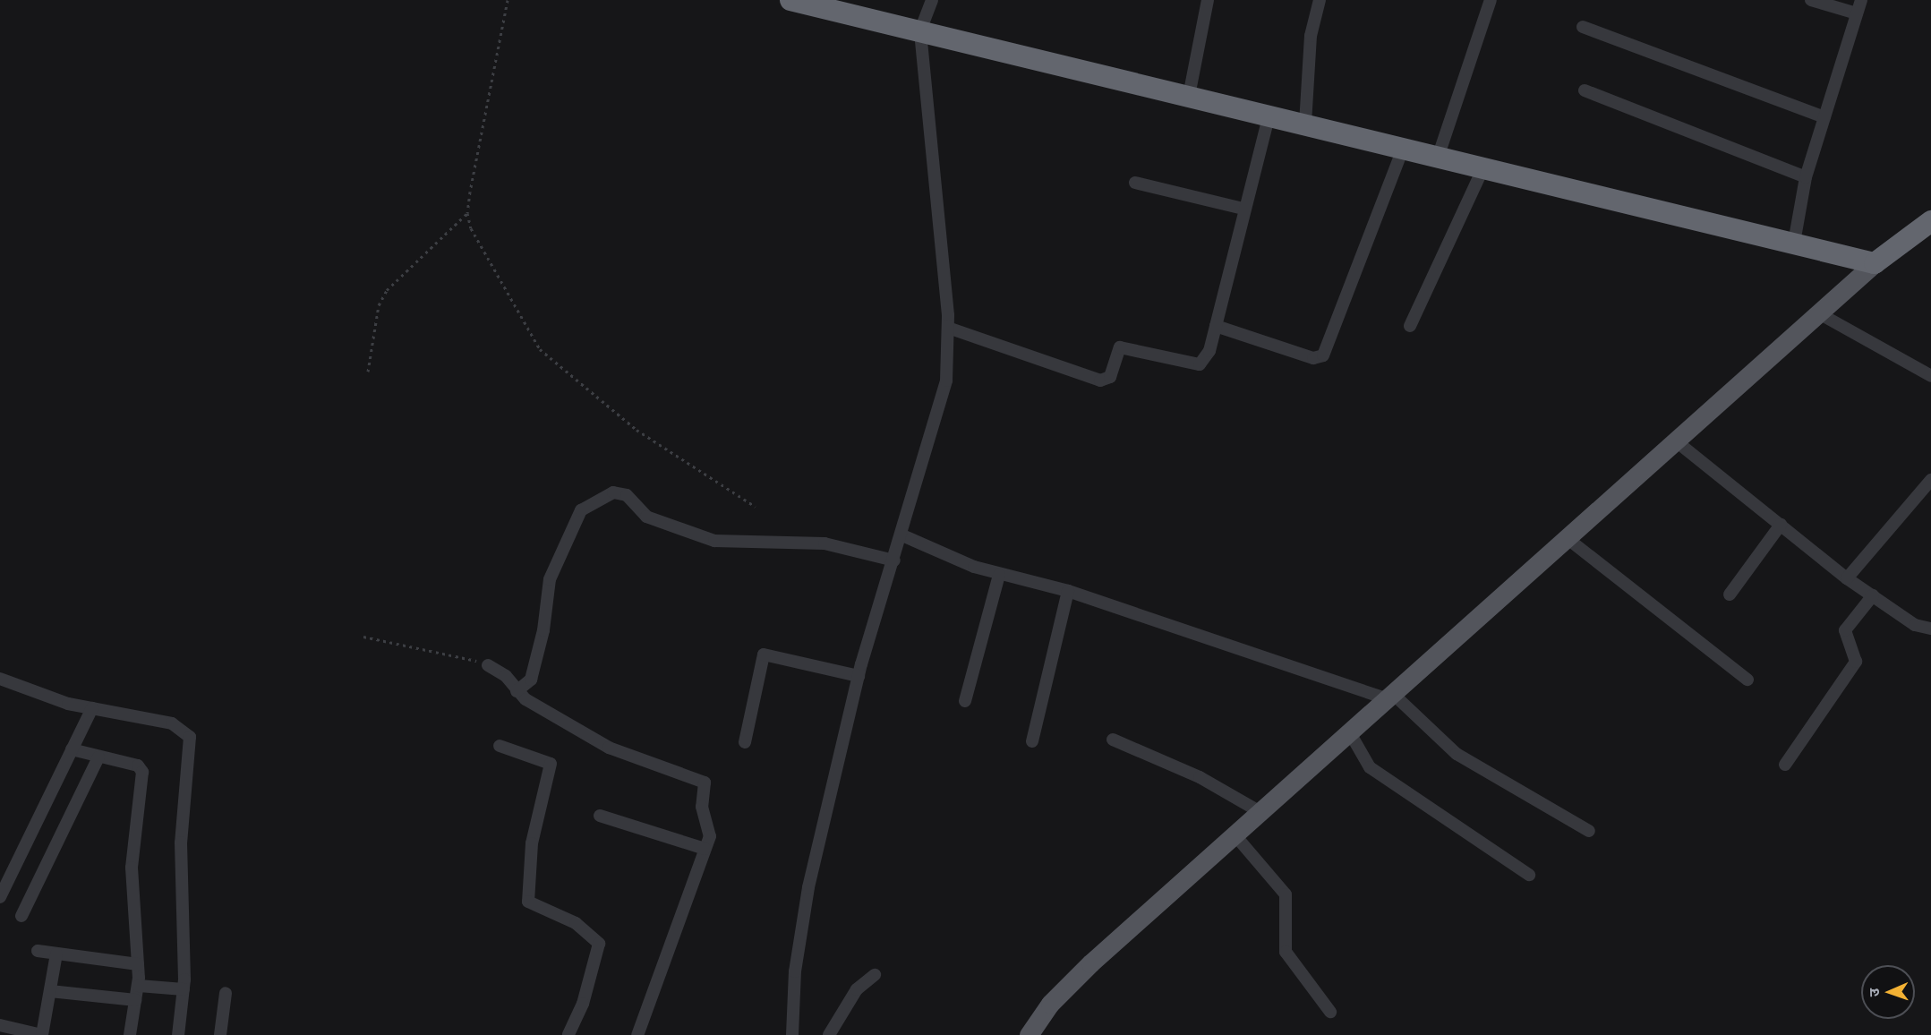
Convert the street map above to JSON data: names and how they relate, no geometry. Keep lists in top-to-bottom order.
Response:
{
  "north": "left"
}
